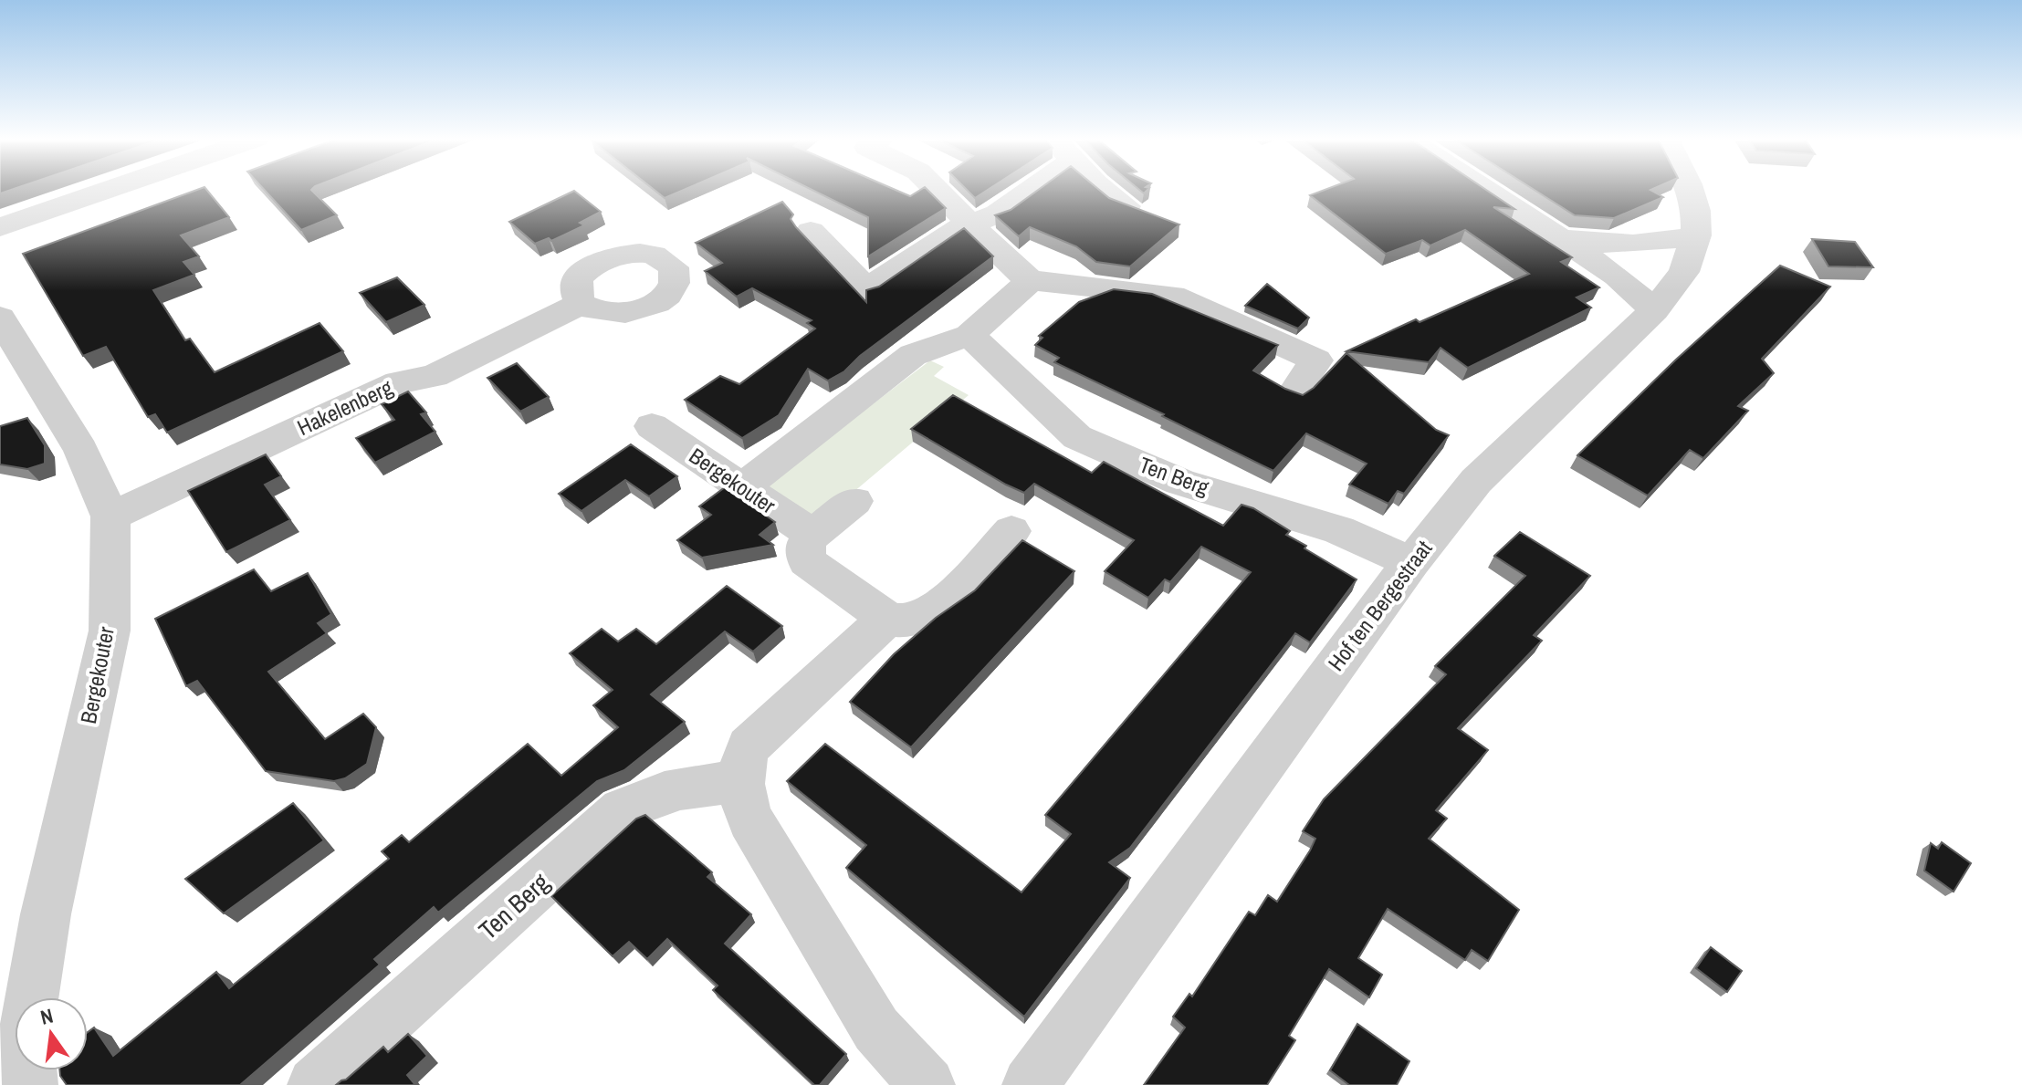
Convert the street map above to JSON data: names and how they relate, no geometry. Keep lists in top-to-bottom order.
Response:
{
  "streets": {
    "street": [
      "Hakelenberg",
      "Ten Berg",
      "Bergekouter",
      "Hof ten Bergestraat"
    ]
  },
  "crossings": [
    ["Hakelenberg", "Bergekouter"],
    ["Ten Berg", "Hof ten Bergestraat"]
  ],
  "north": "top"
}
